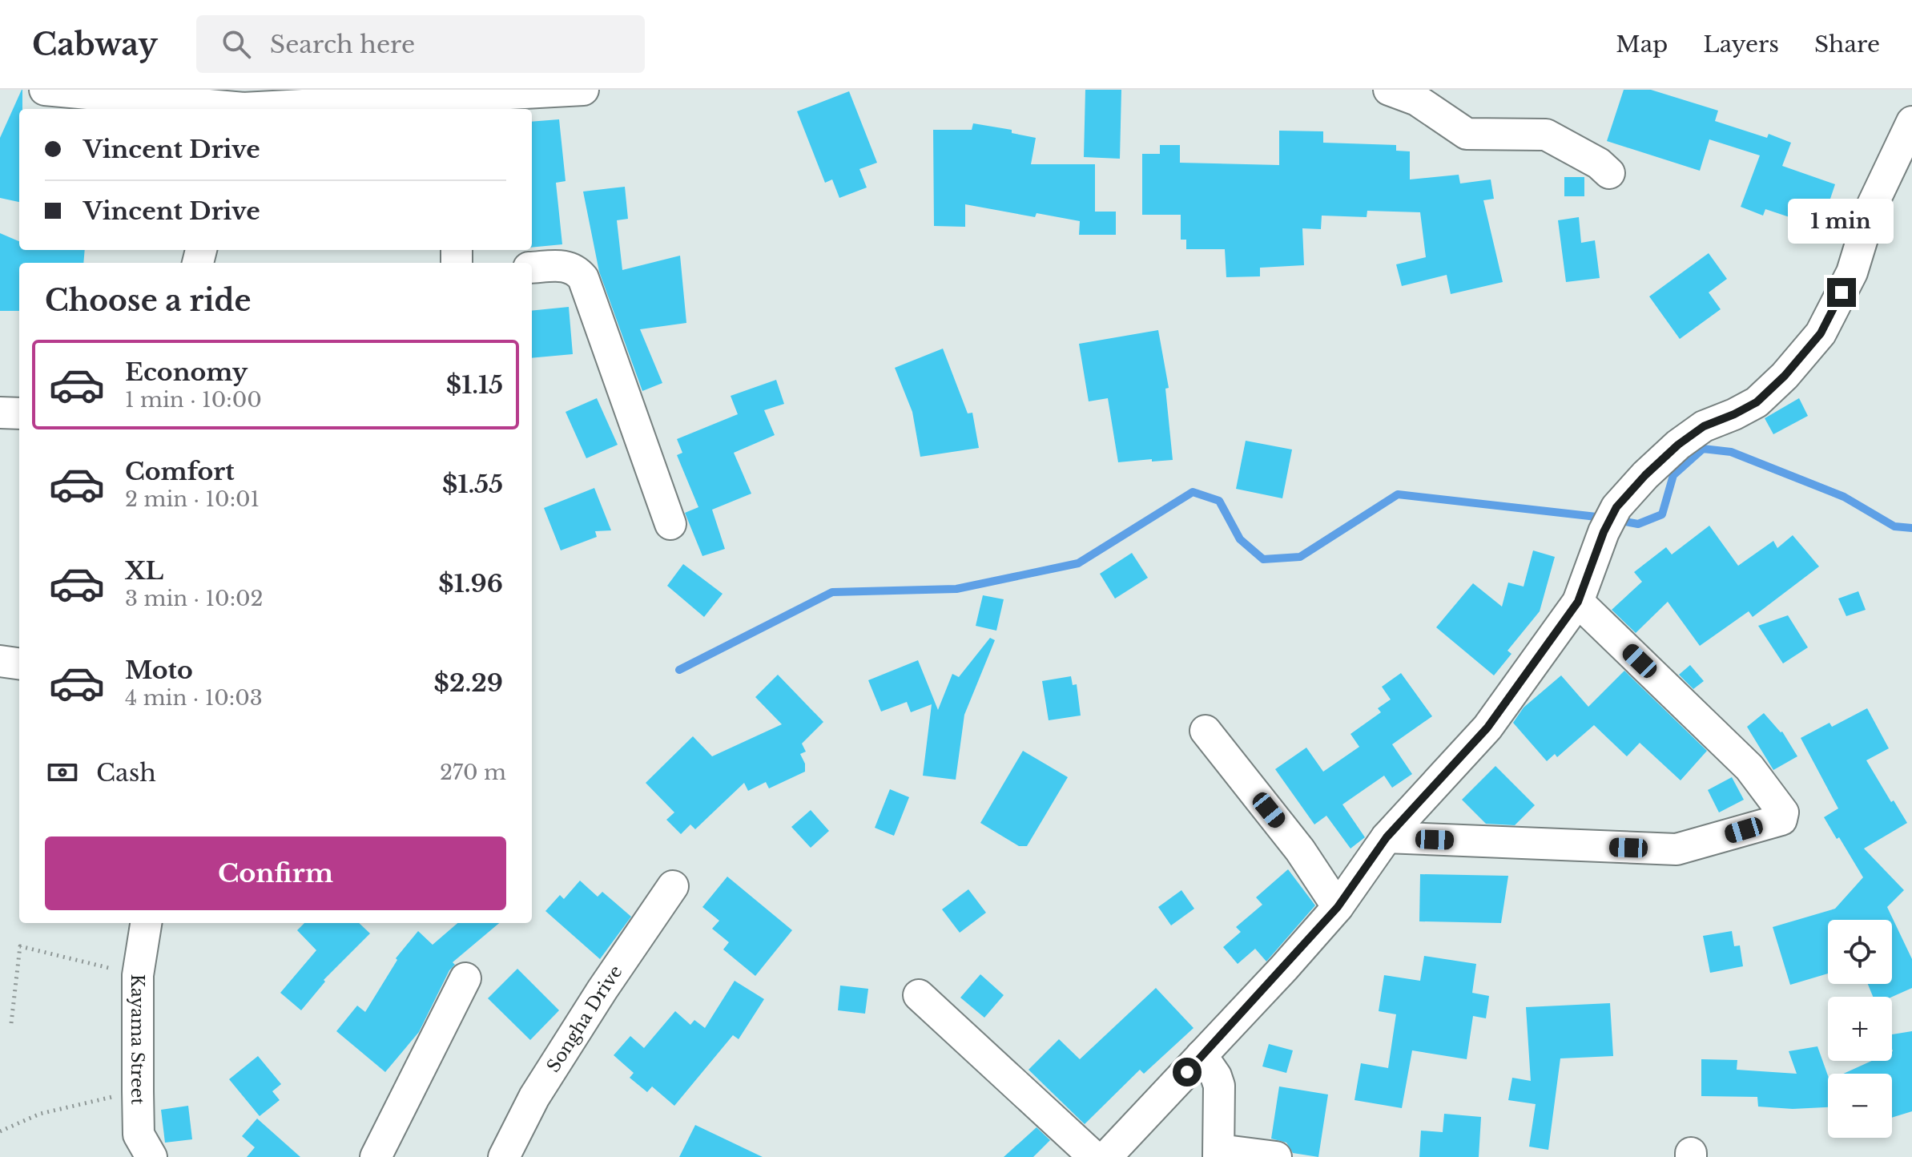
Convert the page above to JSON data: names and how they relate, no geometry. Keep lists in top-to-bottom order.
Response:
{
  "streets": {
    "street": ["Songha Drive", "Kayama Street"]
  },
  "page": {
    "header": "Cabway",
    "search": "Search here",
    "nav": ["Map", "Layers", "Share"],
    "banner": ["Vincent Drive", "Vincent Drive"],
    "bubble": "1 min",
    "heading": "Choose a ride",
    "list": [
      {
        "name": "Economy",
        "note": "1 min · 10:00",
        "value": "$1.15"
      },
      {
        "name": "Comfort",
        "note": "2 min · 10:01",
        "value": "$1.55"
      },
      {
        "name": "XL",
        "note": "3 min · 10:02",
        "value": "$1.96"
      },
      {
        "name": "Moto",
        "note": "4 min · 10:03",
        "value": "$2.29"
      }
    ],
    "pay": ["Cash", "270 m"],
    "buttons": "Confirm",
    "map_buttons": ["+", "−"]
  }
}
